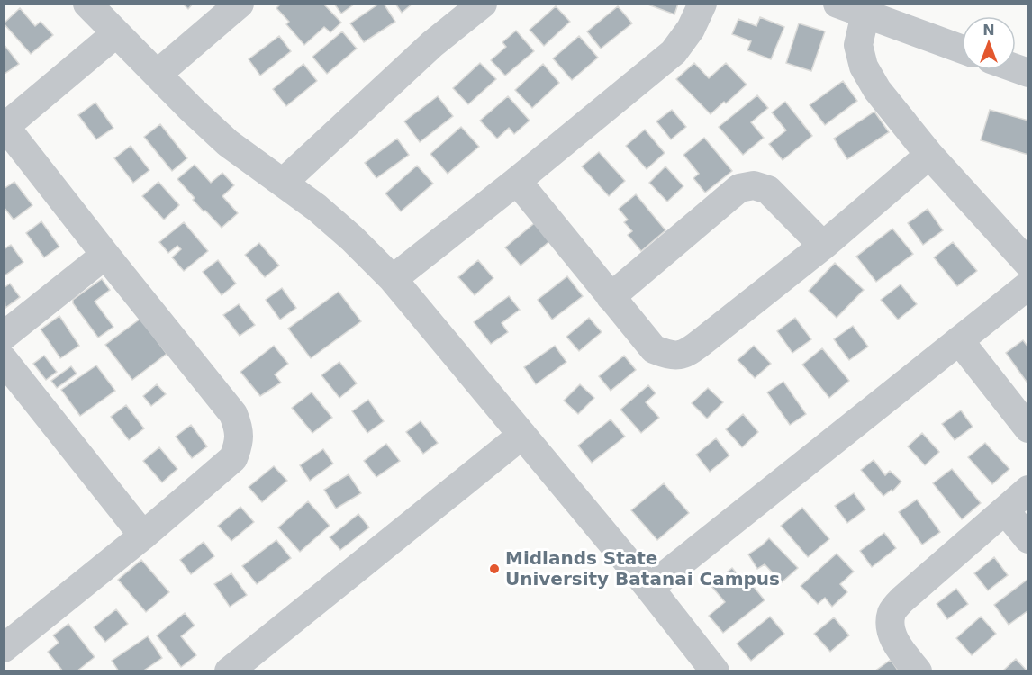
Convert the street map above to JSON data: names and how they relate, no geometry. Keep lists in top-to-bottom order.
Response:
{
  "places": ["Midlands State University Batanai Campus"],
  "north": "top"
}
